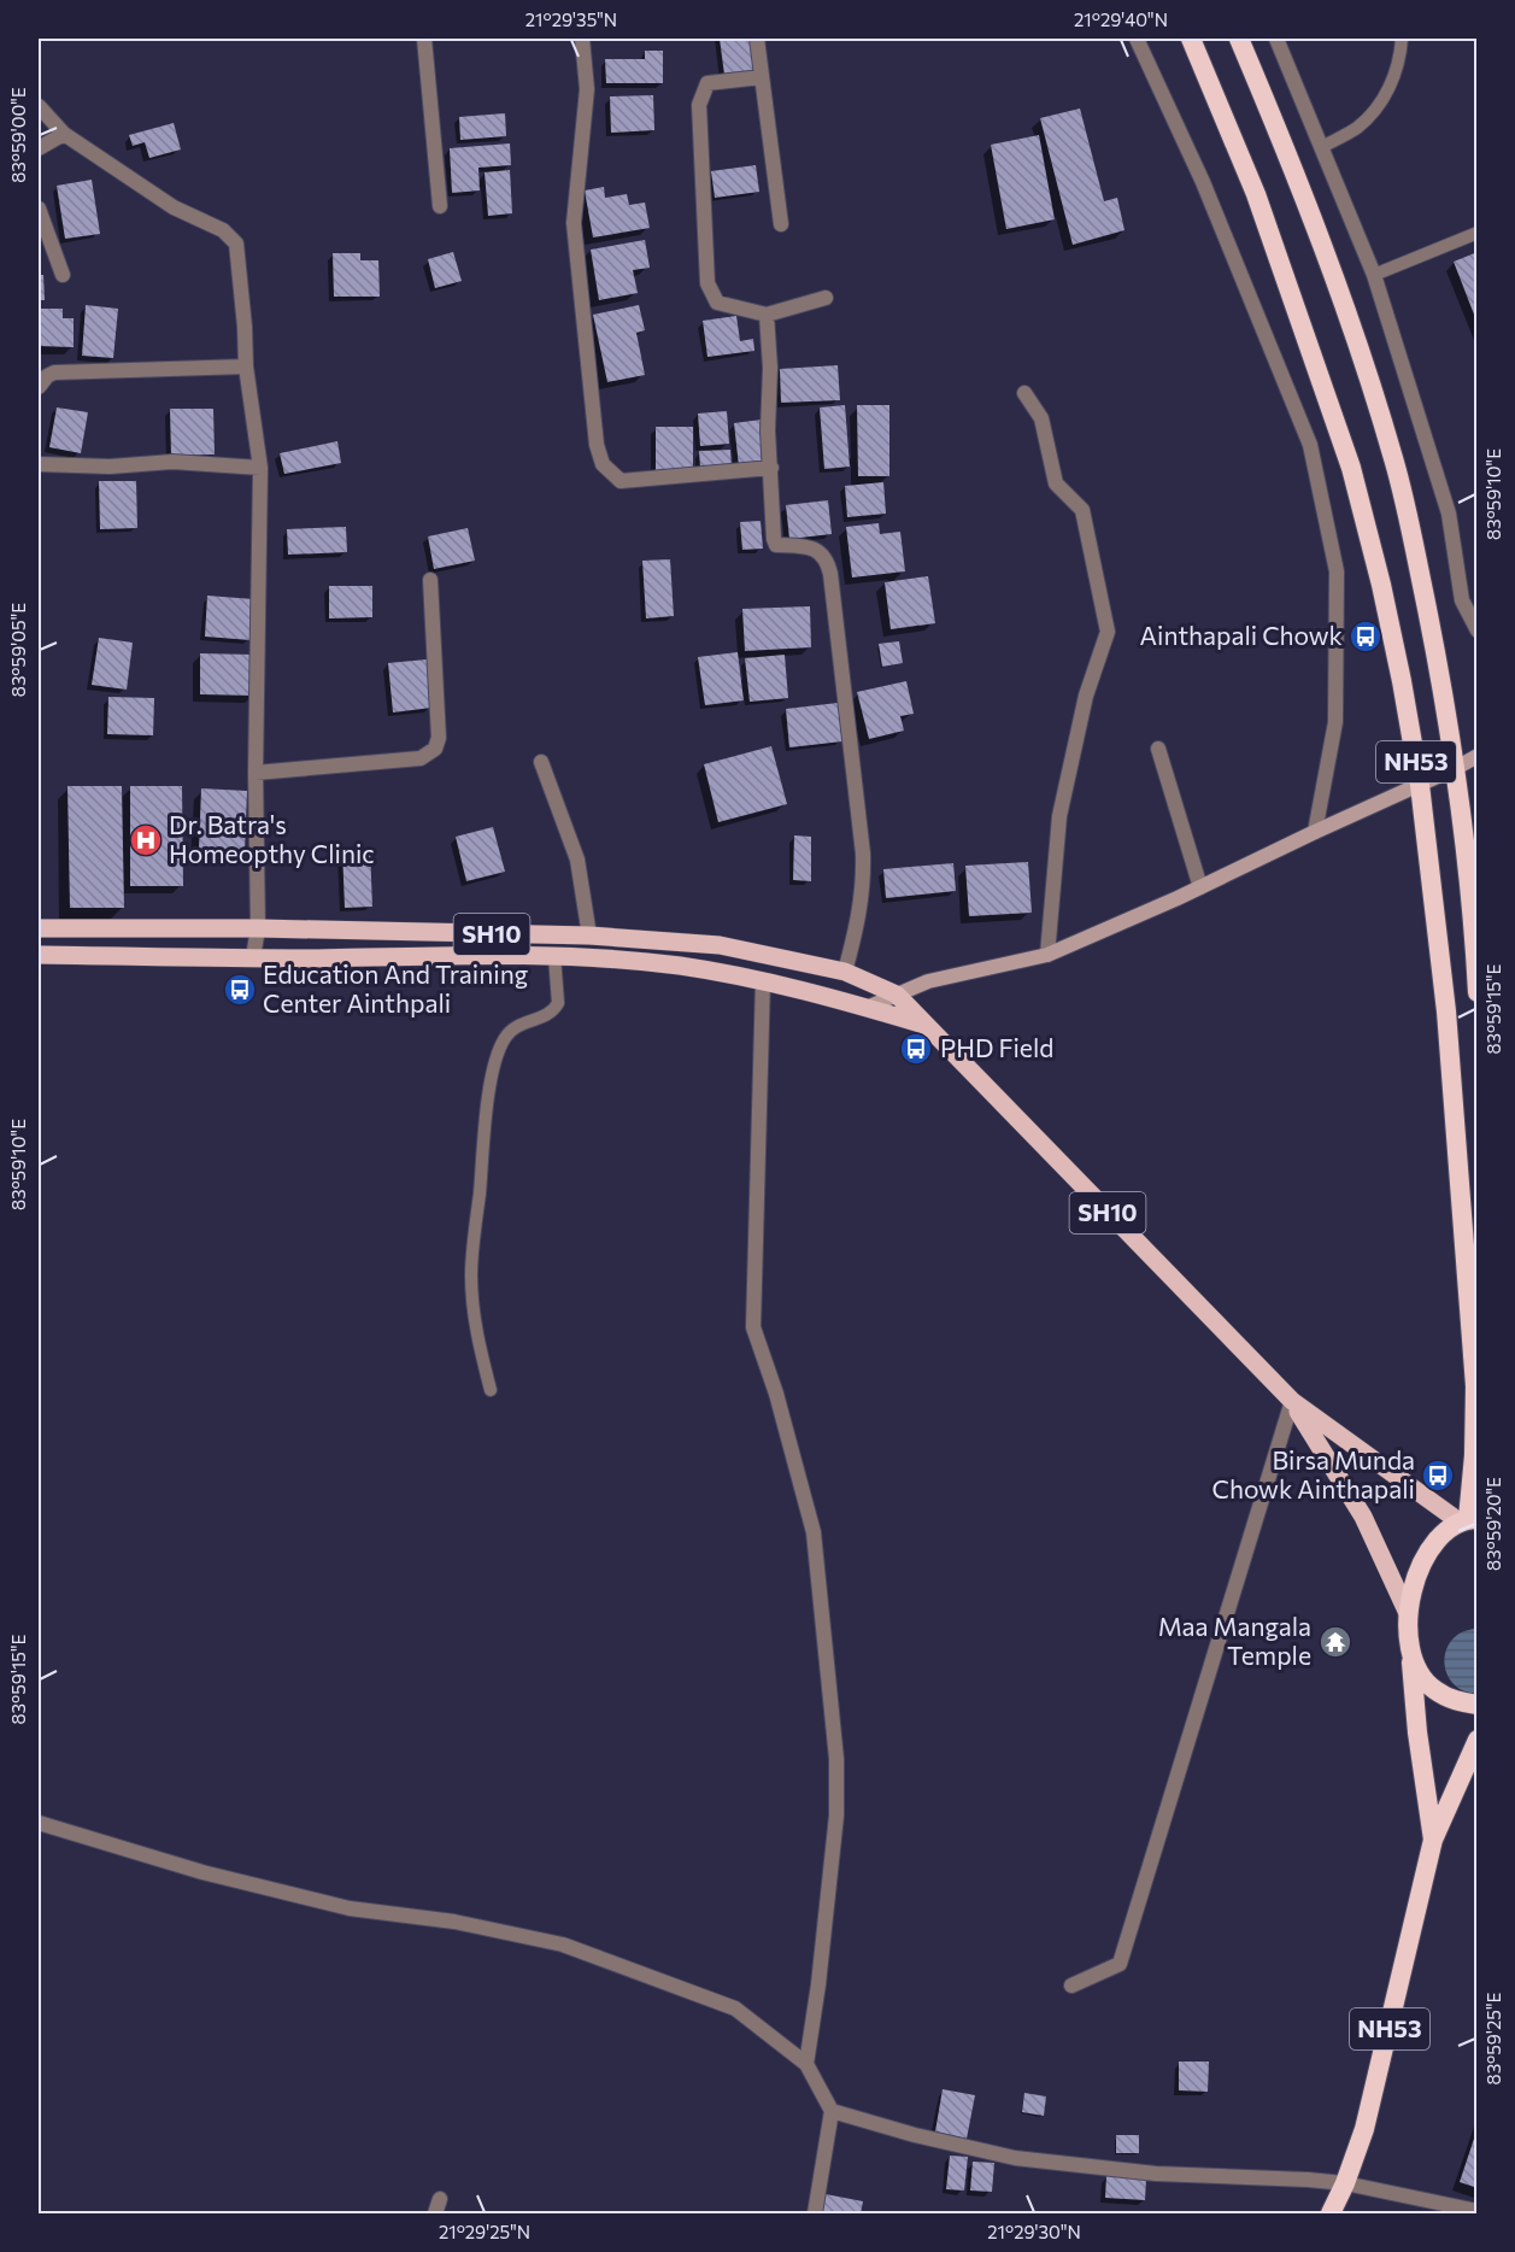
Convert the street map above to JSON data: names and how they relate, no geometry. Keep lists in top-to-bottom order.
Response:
{
  "streets": {
    "highway": ["NH53"],
    "main road": ["SH10"]
  },
  "crossings": [
    ["NH53", "SH10"]
  ],
  "places": {
    "bus stop": [
      "Ainthapali Chowk",
      "Education And Training Center Ainthpali",
      "PHD Field",
      "Birsa Munda Chowk Ainthapali"
    ],
    "hospital": ["Dr. Batra's Homeopthy Clinic"],
    "temple": ["Maa Mangala Temple"]
  },
  "coordinates": [
    "21°29'35\"N",
    "21°29'40\"N",
    "83°59'00\"E",
    "83°59'10\"E",
    "83°59'05\"E",
    "83°59'15\"E",
    "83°59'20\"E",
    "83°59'25\"E",
    "21°29'25\"N",
    "21°29'30\"N"
  ]
}
